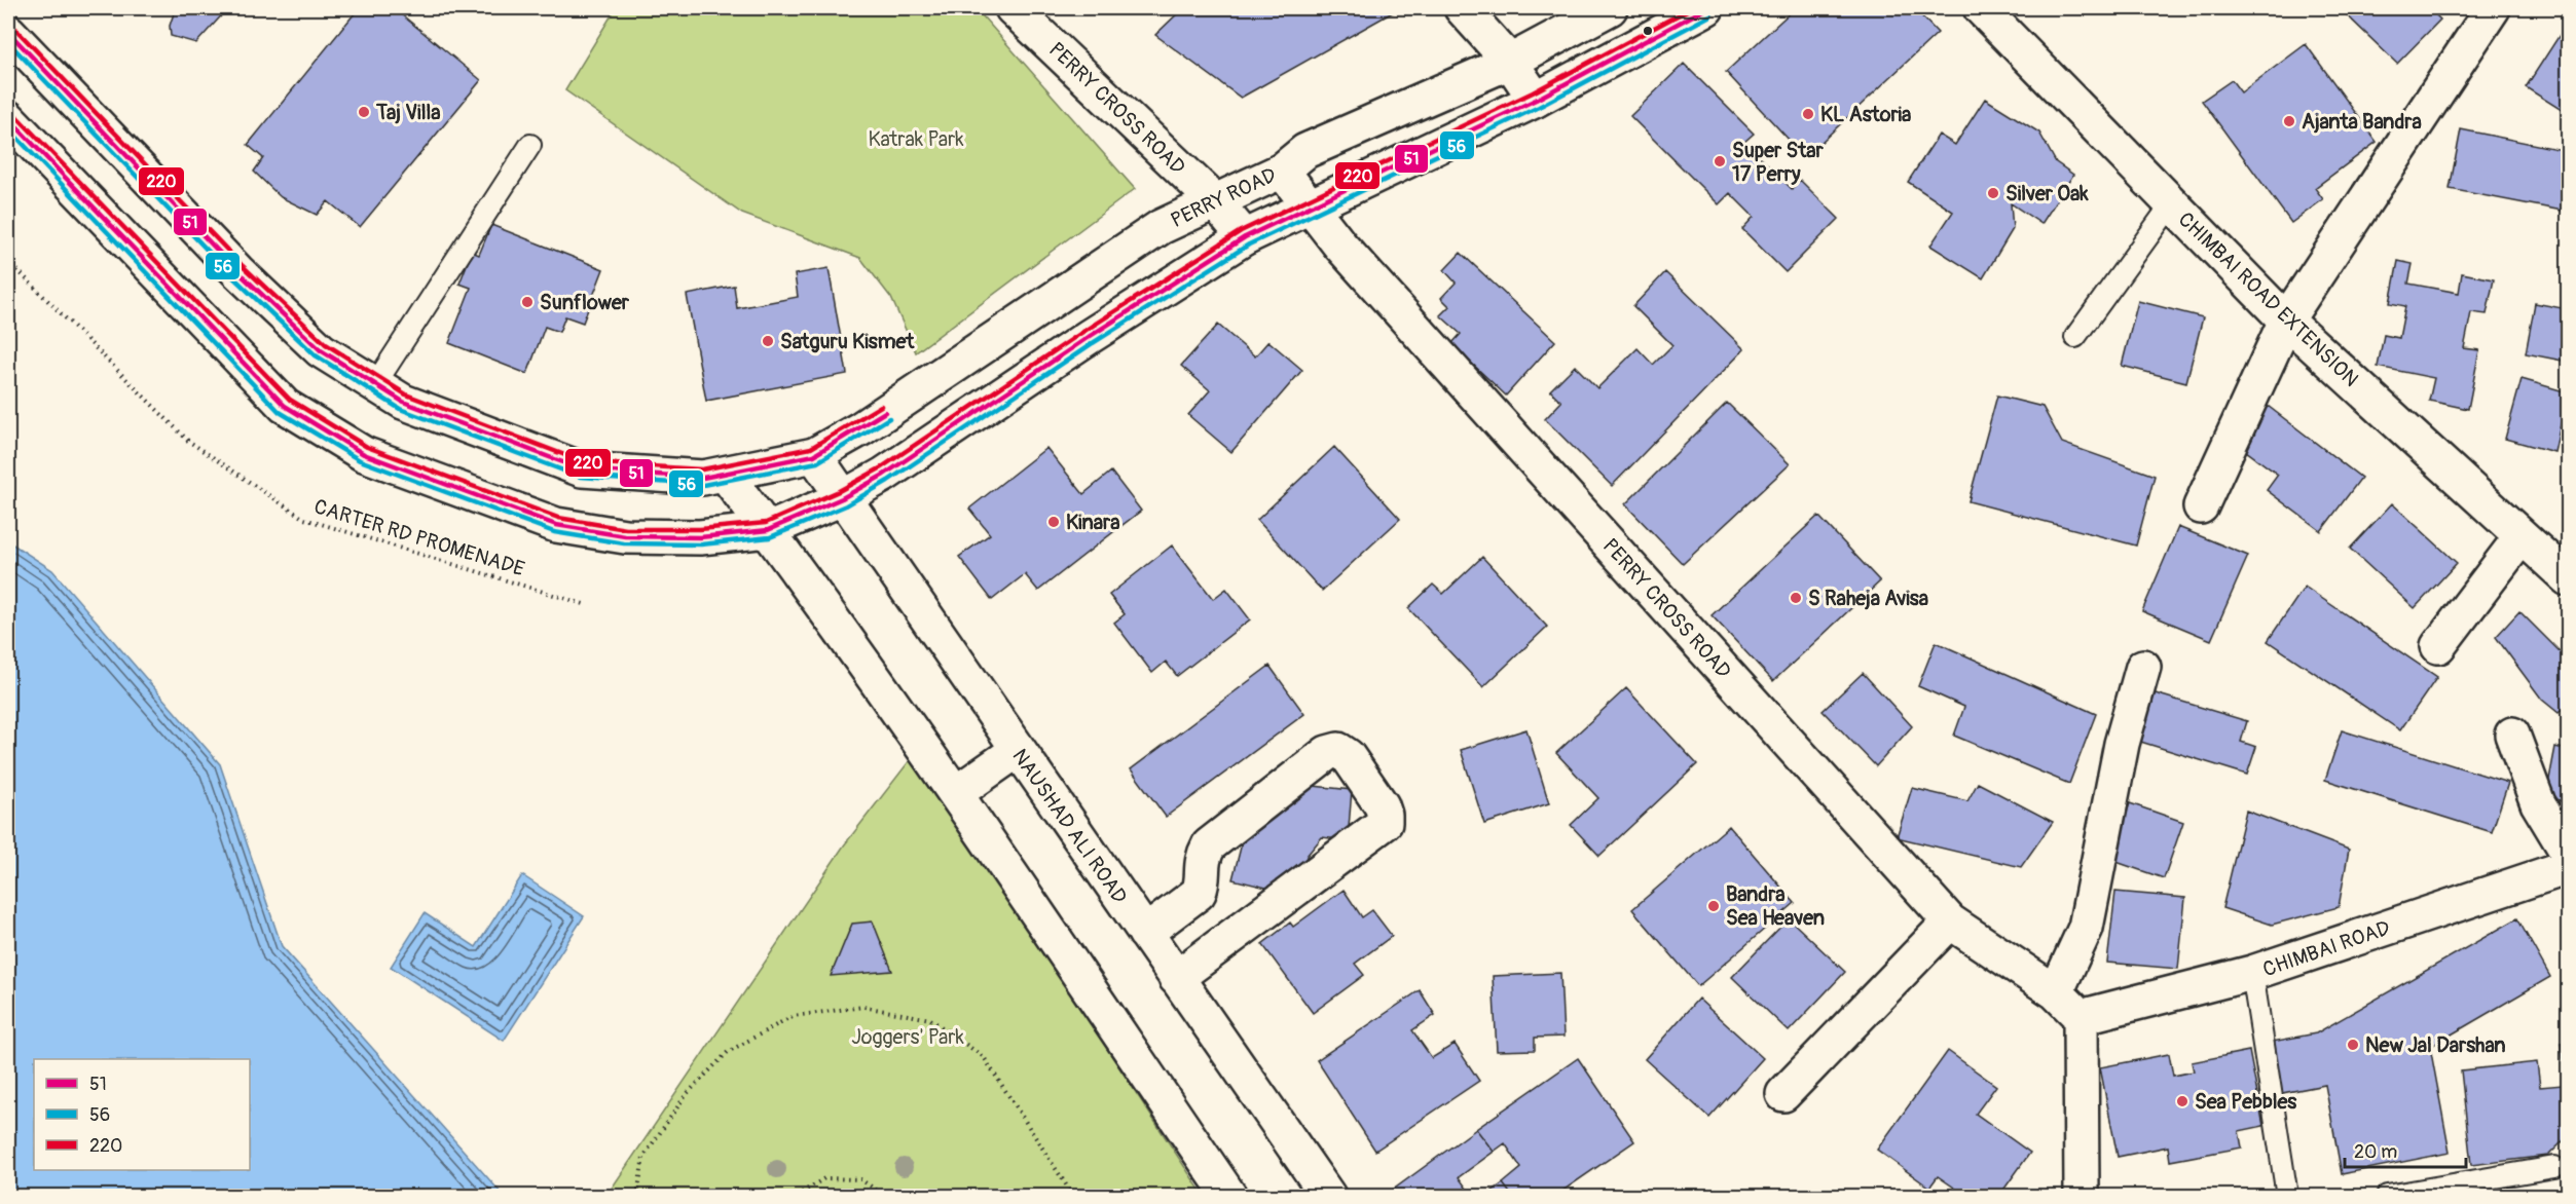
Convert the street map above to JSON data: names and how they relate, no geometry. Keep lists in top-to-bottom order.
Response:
{
  "streets": {
    "street": [
      "PERRY CROSS ROAD",
      "PERRY ROAD",
      "CHIMBAI ROAD EXTENSION",
      "NAUSHAD ALI ROAD",
      "CHIMBAI ROAD"
    ],
    "path": ["CARTER RD PROMENADE"]
  },
  "crossings": [
    ["PERRY CROSS ROAD", "PERRY ROAD"],
    ["PERRY CROSS ROAD", "CHIMBAI ROAD"],
    ["PERRY ROAD", "NAUSHAD ALI ROAD"]
  ],
  "parks": ["Katrak Park", "Joggers' Park"],
  "places": [
    "Taj Villa",
    "KL Astoria",
    "Ajanta Bandra",
    "Super Star 17 Perry",
    "Silver Oak",
    "Sunflower",
    "Satguru Kismet",
    "Kinara",
    "S Raheja Avisa",
    "Bandra Sea Heaven",
    "New Jal Darshan",
    "Sea Pebbles"
  ],
  "lines": ["transit line 51", "transit line 220", "transit line 56"],
  "legend": ["51", "56", "220"],
  "scale_bar": "20 m"
}
